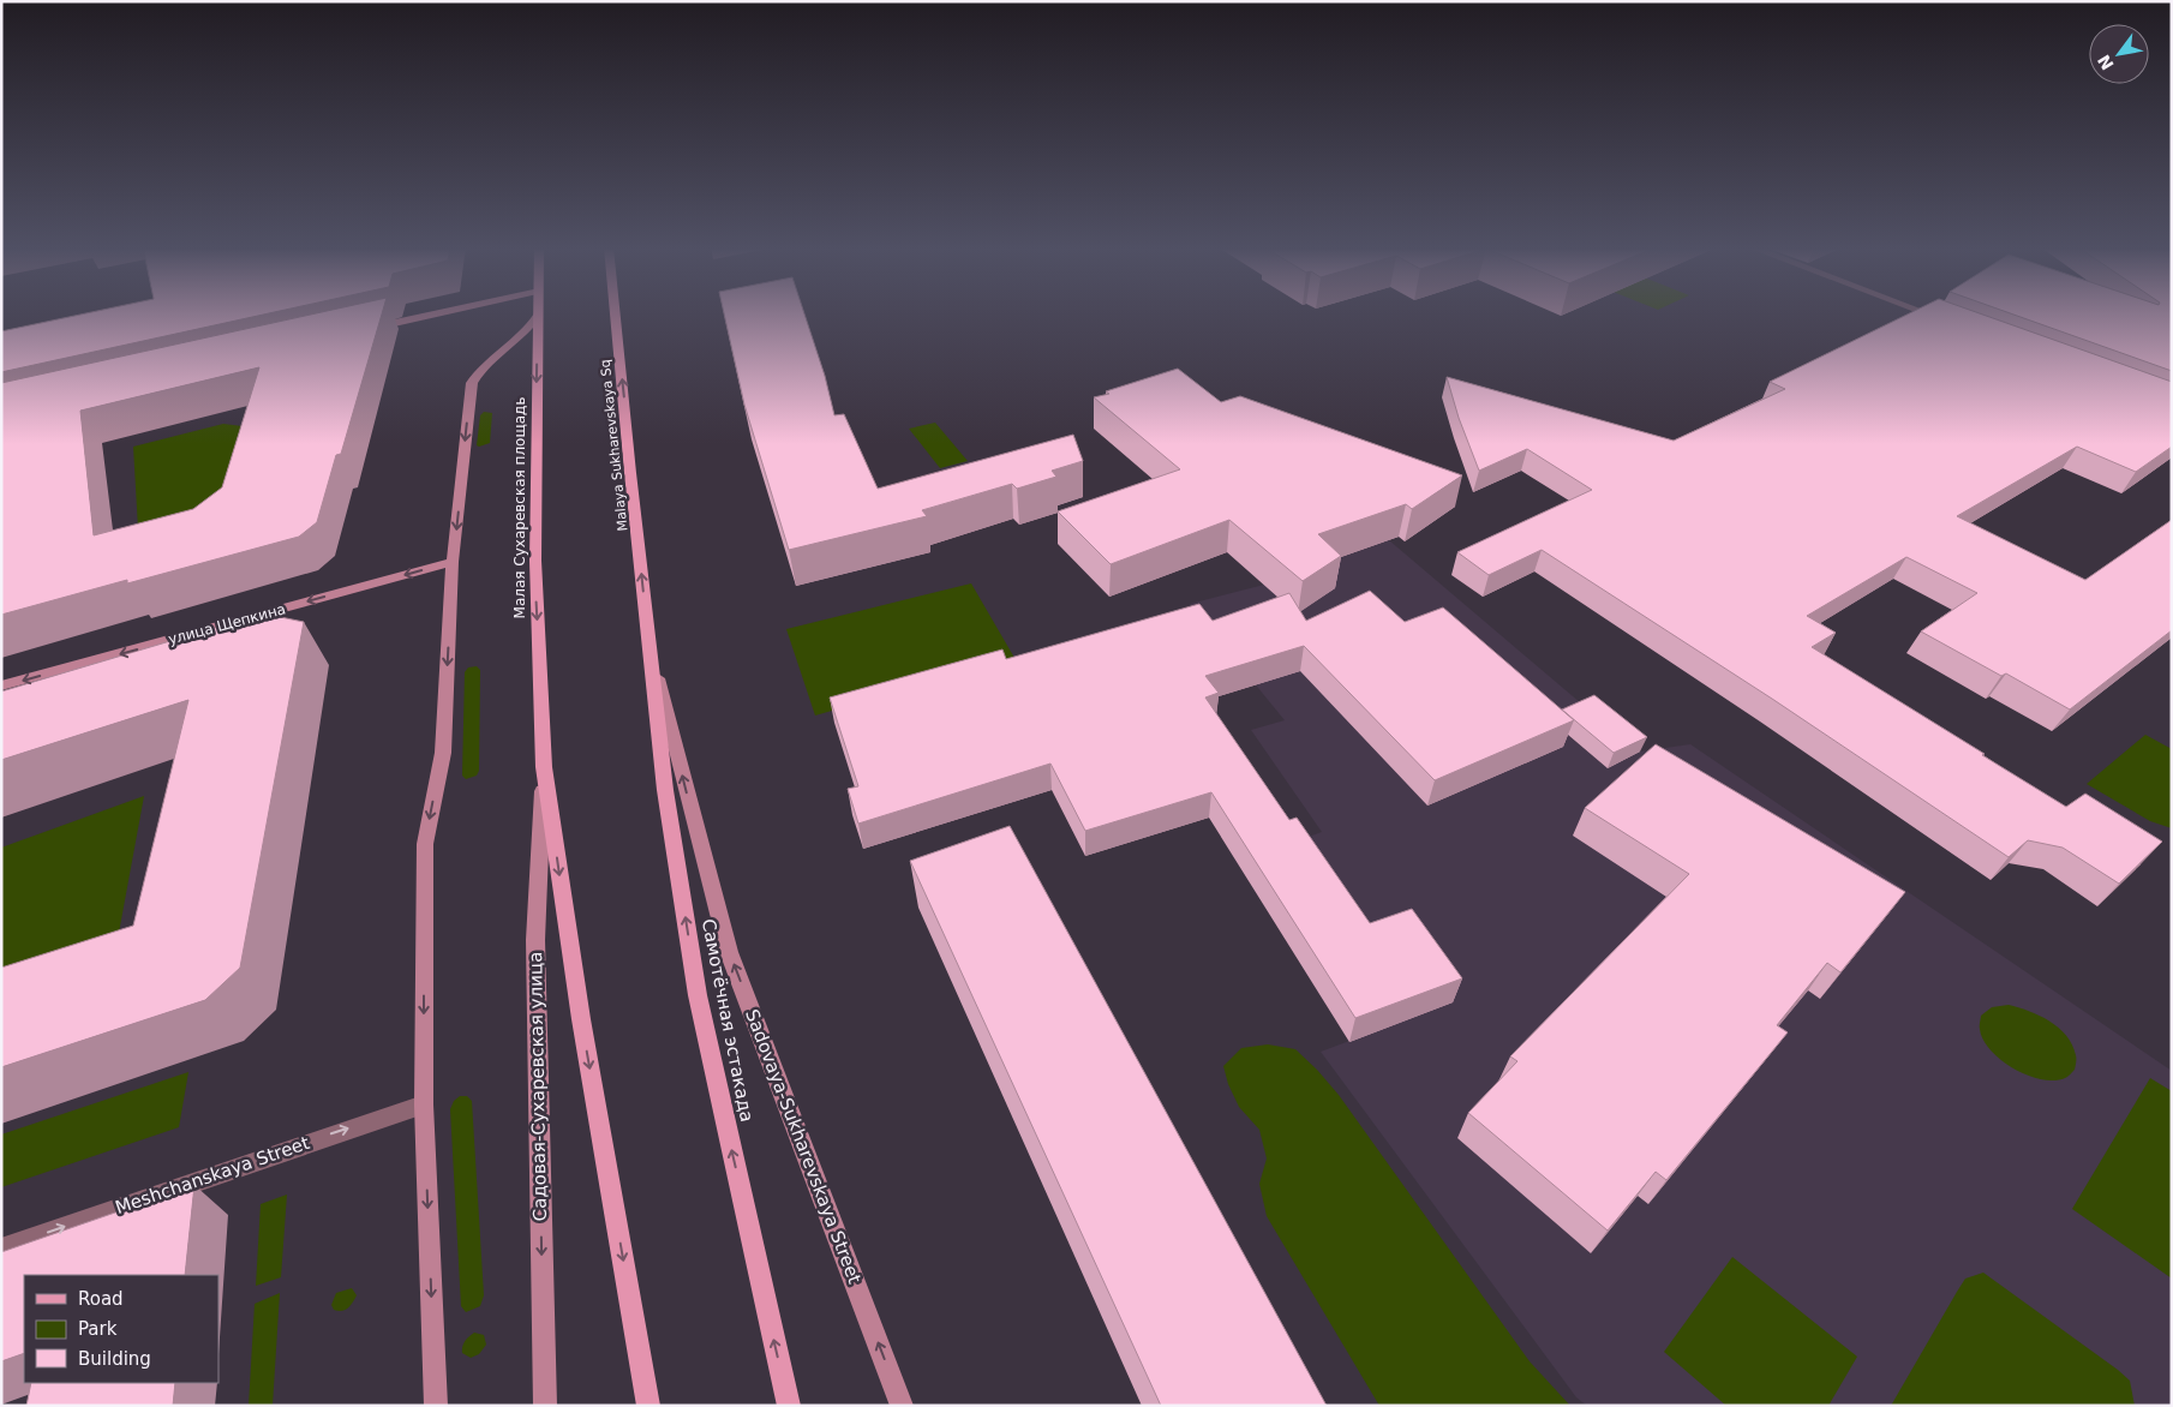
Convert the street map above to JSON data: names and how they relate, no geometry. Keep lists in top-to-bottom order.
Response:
{
  "streets": {
    "main road": ["Malaya Sukharevskaya Sq", "Малая Сухаревская площадь", "Самотёчная эстакада"],
    "street": [
      "улица Щепкина",
      "Садовая-Сухаревская улица",
      "Sadovaya-Sukharevskaya Street",
      "Meshchanskaya Street"
    ]
  },
  "crossings": [
    ["Malaya Sukharevskaya Sq", "Самотёчная эстакада"],
    ["Malaya Sukharevskaya Sq", "Sadovaya-Sukharevskaya Street"],
    ["Малая Сухаревская площадь", "Садовая-Сухаревская улица"],
    ["Самотёчная эстакада", "Sadovaya-Sukharevskaya Street"]
  ],
  "one_way": [
    "Malaya Sukharevskaya Sq",
    "Малая Сухаревская площадь",
    "улица Щепкина",
    "Sadovaya-Sukharevskaya Street",
    "Meshchanskaya Street"
  ],
  "legend": ["Road", "Park", "Building"],
  "north": "bottom left"
}
